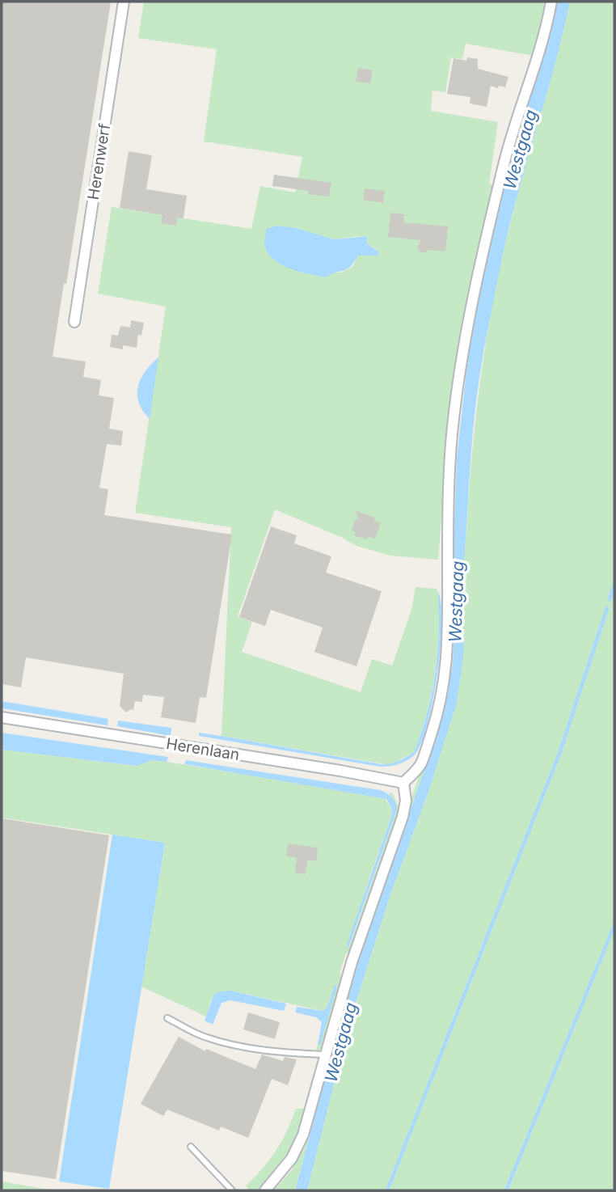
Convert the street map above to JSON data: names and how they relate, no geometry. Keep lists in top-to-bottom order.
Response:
{
  "streets": {
    "street": ["Herenwerf", "Herenlaan"]
  },
  "water": ["Westgaag"]
}
